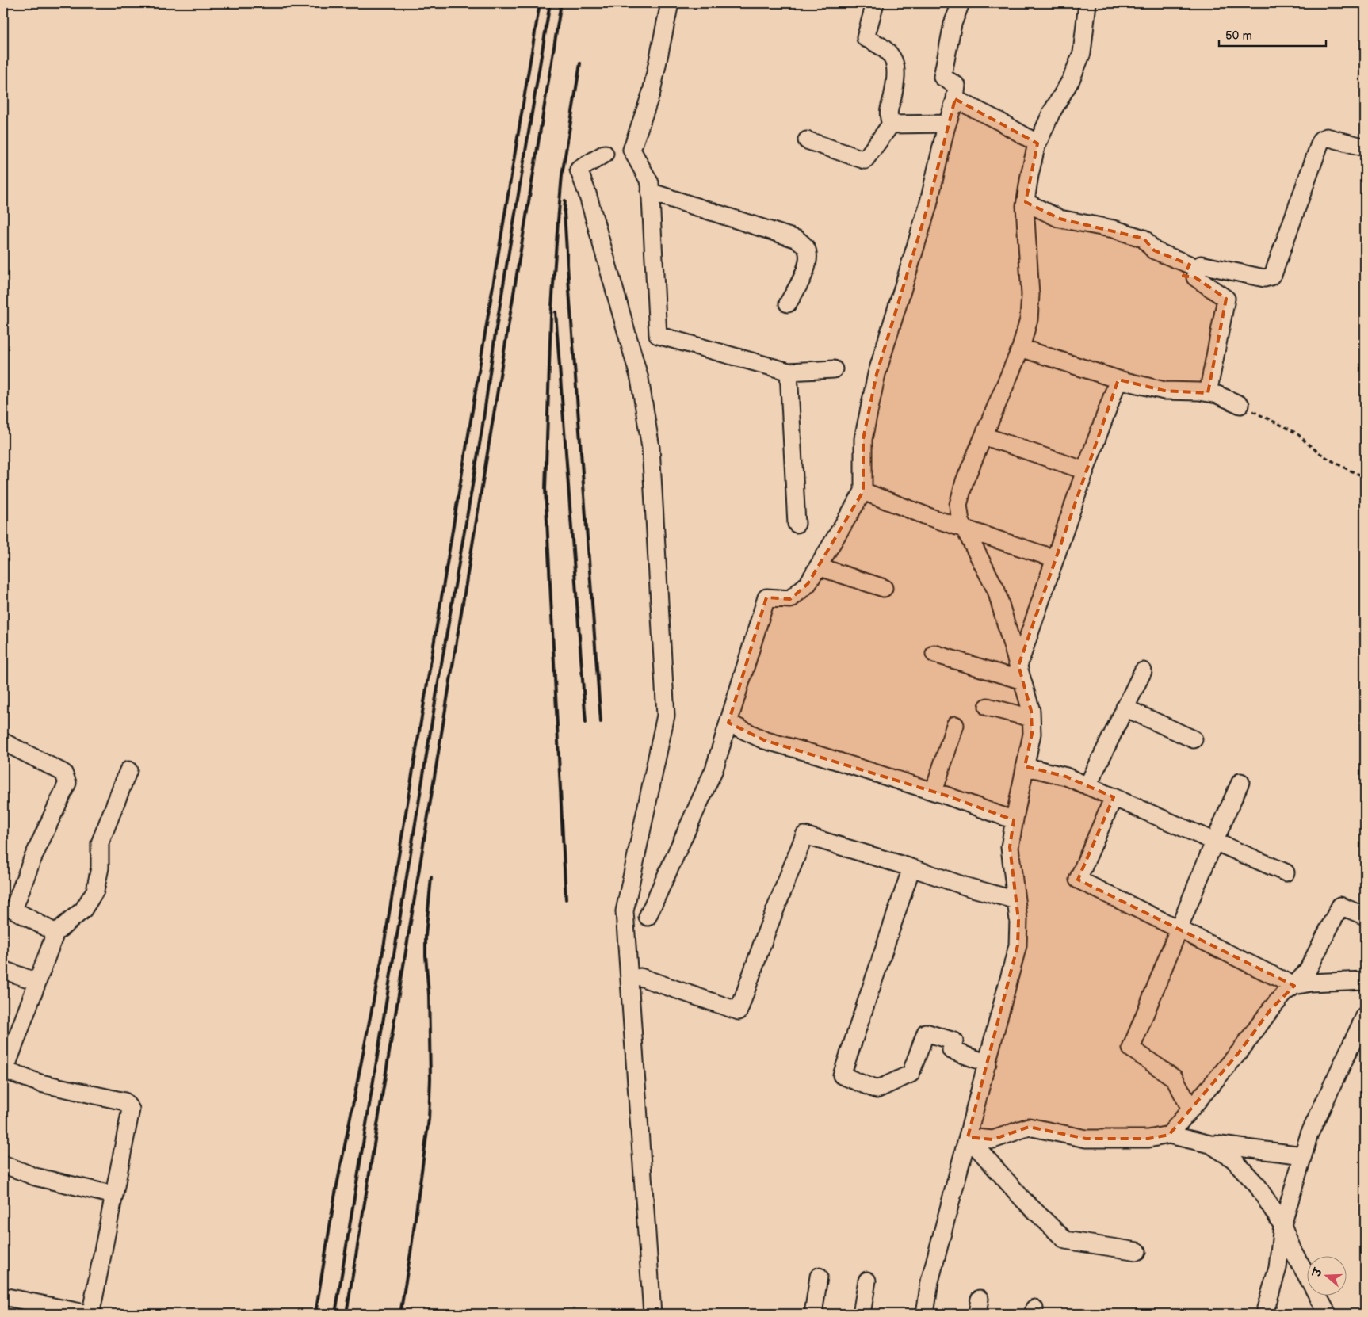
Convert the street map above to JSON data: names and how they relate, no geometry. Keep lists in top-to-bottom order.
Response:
{
  "scale_bar": "50 m",
  "north": "left"
}
